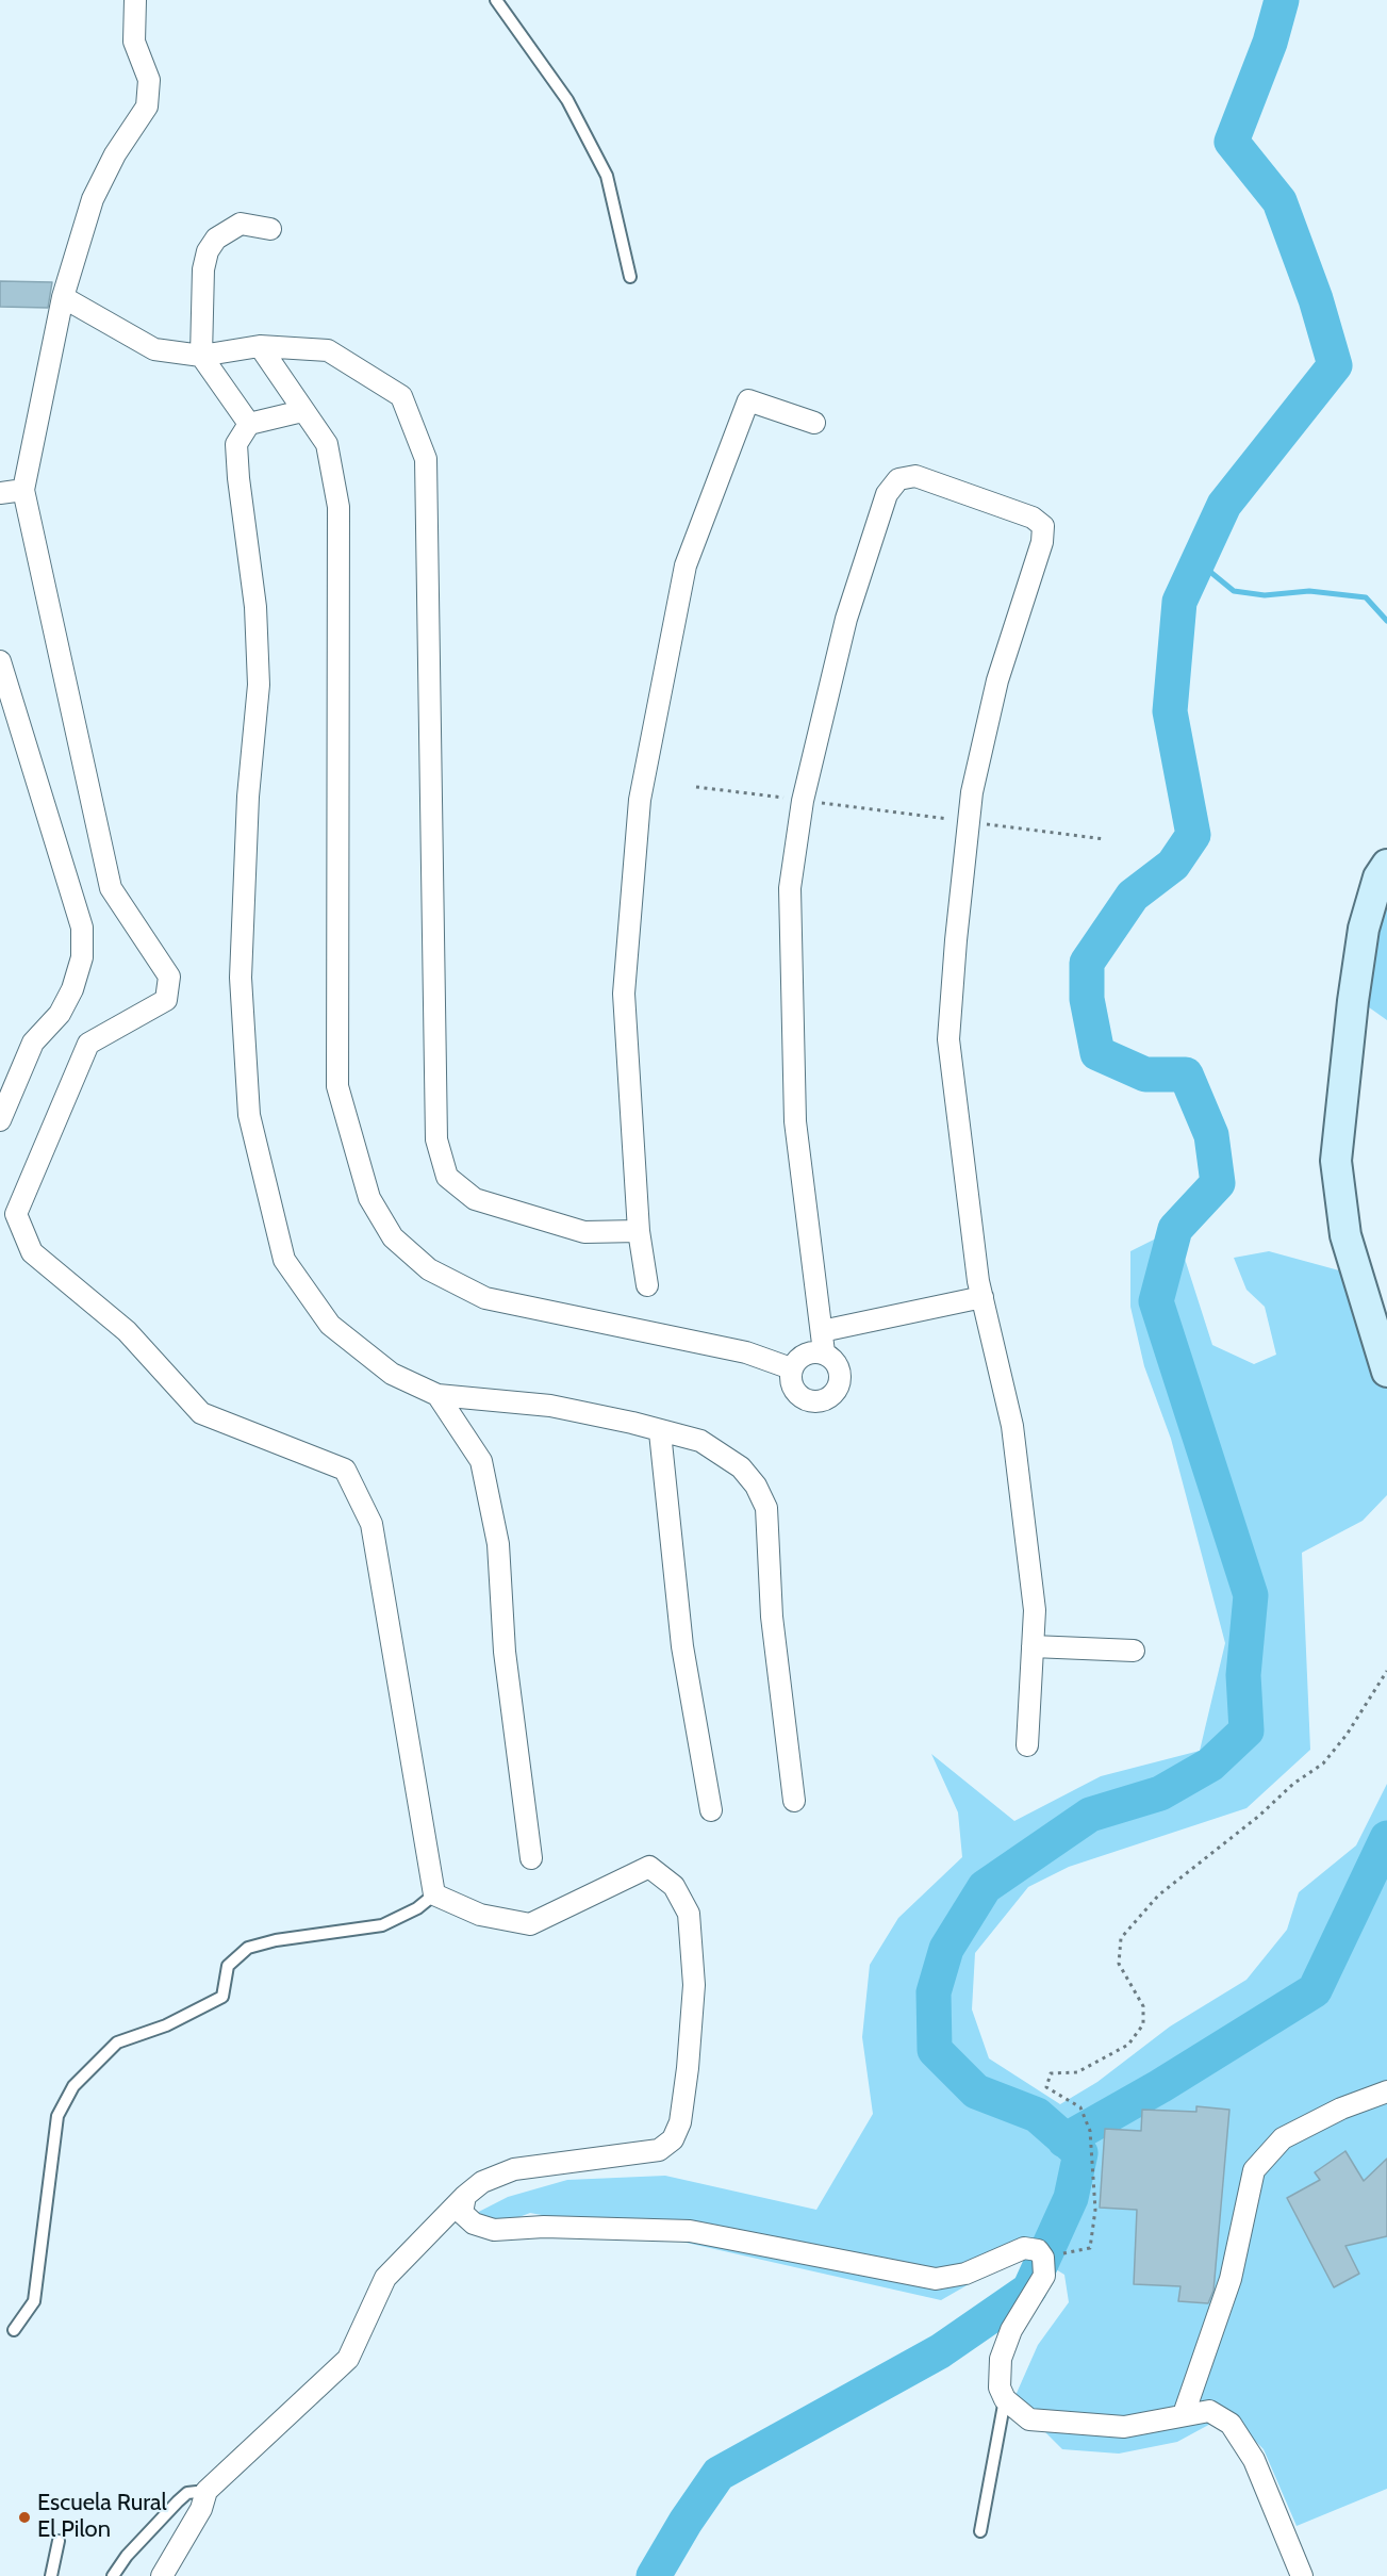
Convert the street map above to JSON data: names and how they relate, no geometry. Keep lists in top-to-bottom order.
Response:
{
  "places": ["Escuela Rural El Pilon"]
}
